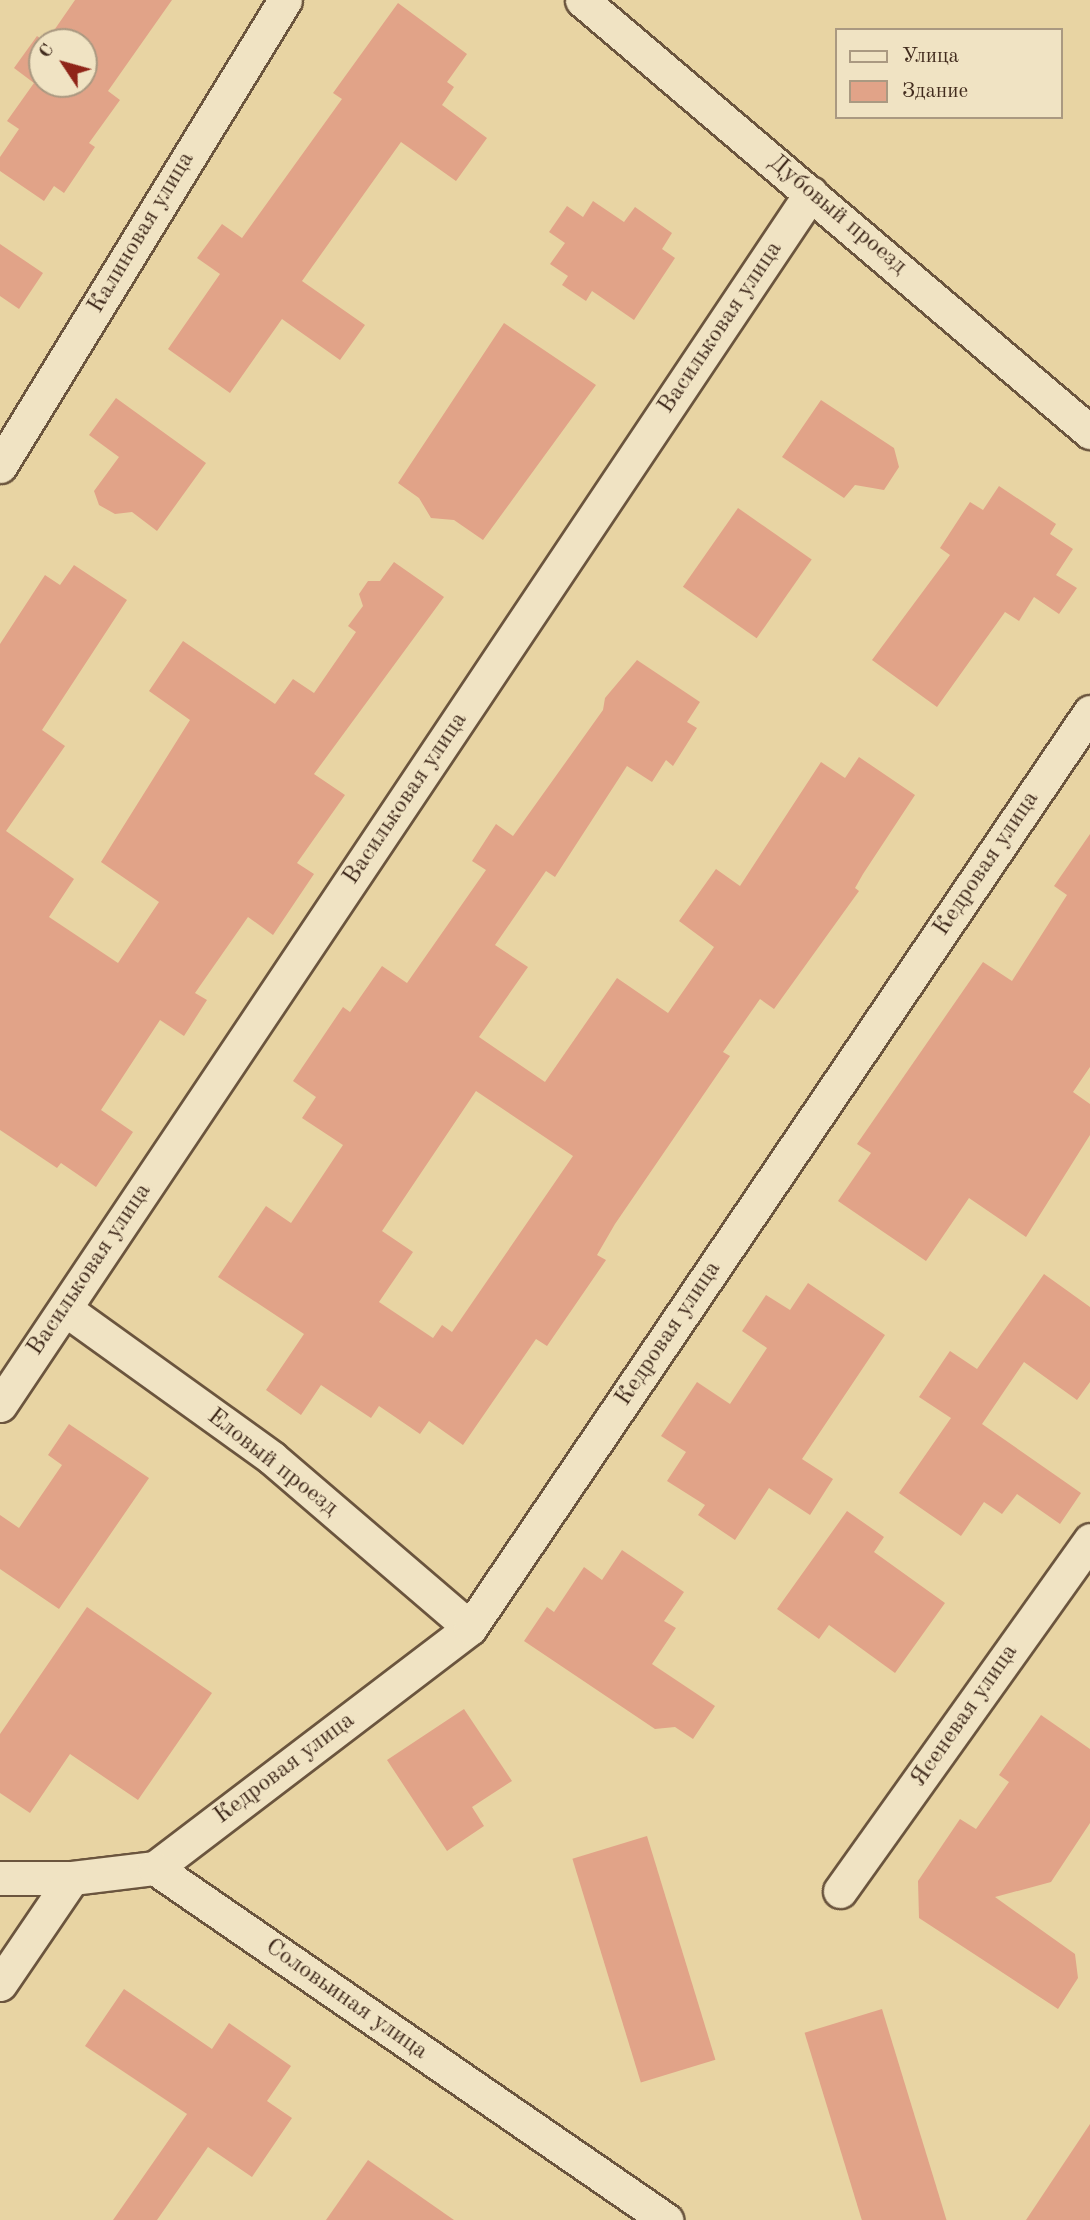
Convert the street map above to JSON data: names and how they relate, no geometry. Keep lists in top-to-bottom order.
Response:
{
  "streets": {
    "street": [
      "Дубовый проезд",
      "Калиновая улица",
      "Васильковая улица",
      "Кедровая улица",
      "Еловый проезд",
      "Ясеневая улица",
      "Соловьиная улица"
    ]
  },
  "crossings": [
    ["Дубовый проезд", "Васильковая улица"],
    ["Васильковая улица", "Еловый проезд"],
    ["Кедровая улица", "Еловый проезд"],
    ["Кедровая улица", "Соловьиная улица"]
  ],
  "legend": ["Улица", "Здание"],
  "north": "top left"
}
